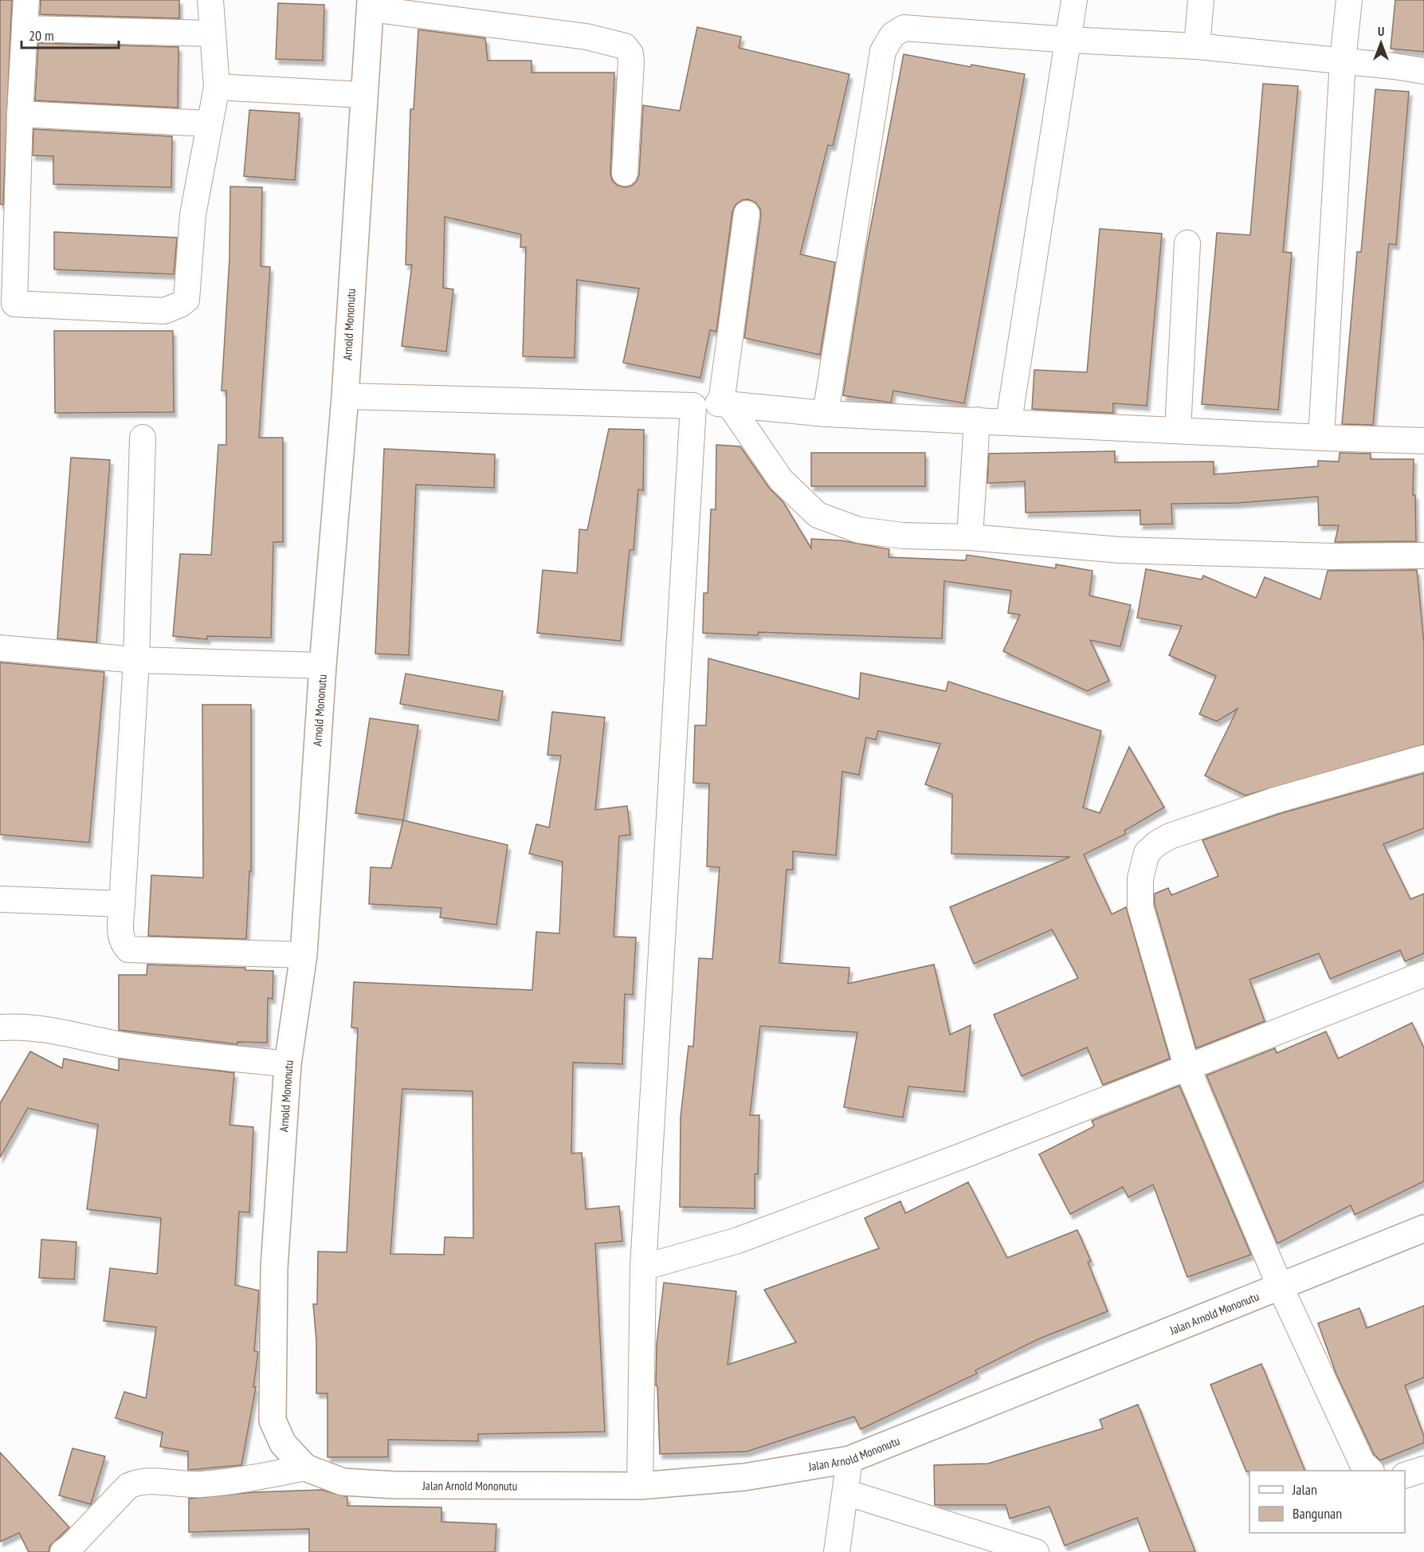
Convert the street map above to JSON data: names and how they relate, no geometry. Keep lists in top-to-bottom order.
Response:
{
  "streets": {
    "street": ["Arnold Mononutu", "Jalan Arnold Mononutu"]
  },
  "crossings": [
    ["Arnold Mononutu", "Jalan Arnold Mononutu"]
  ],
  "legend": ["Jalan", "Bangunan"],
  "scale_bar": "20 m",
  "north": "top"
}
